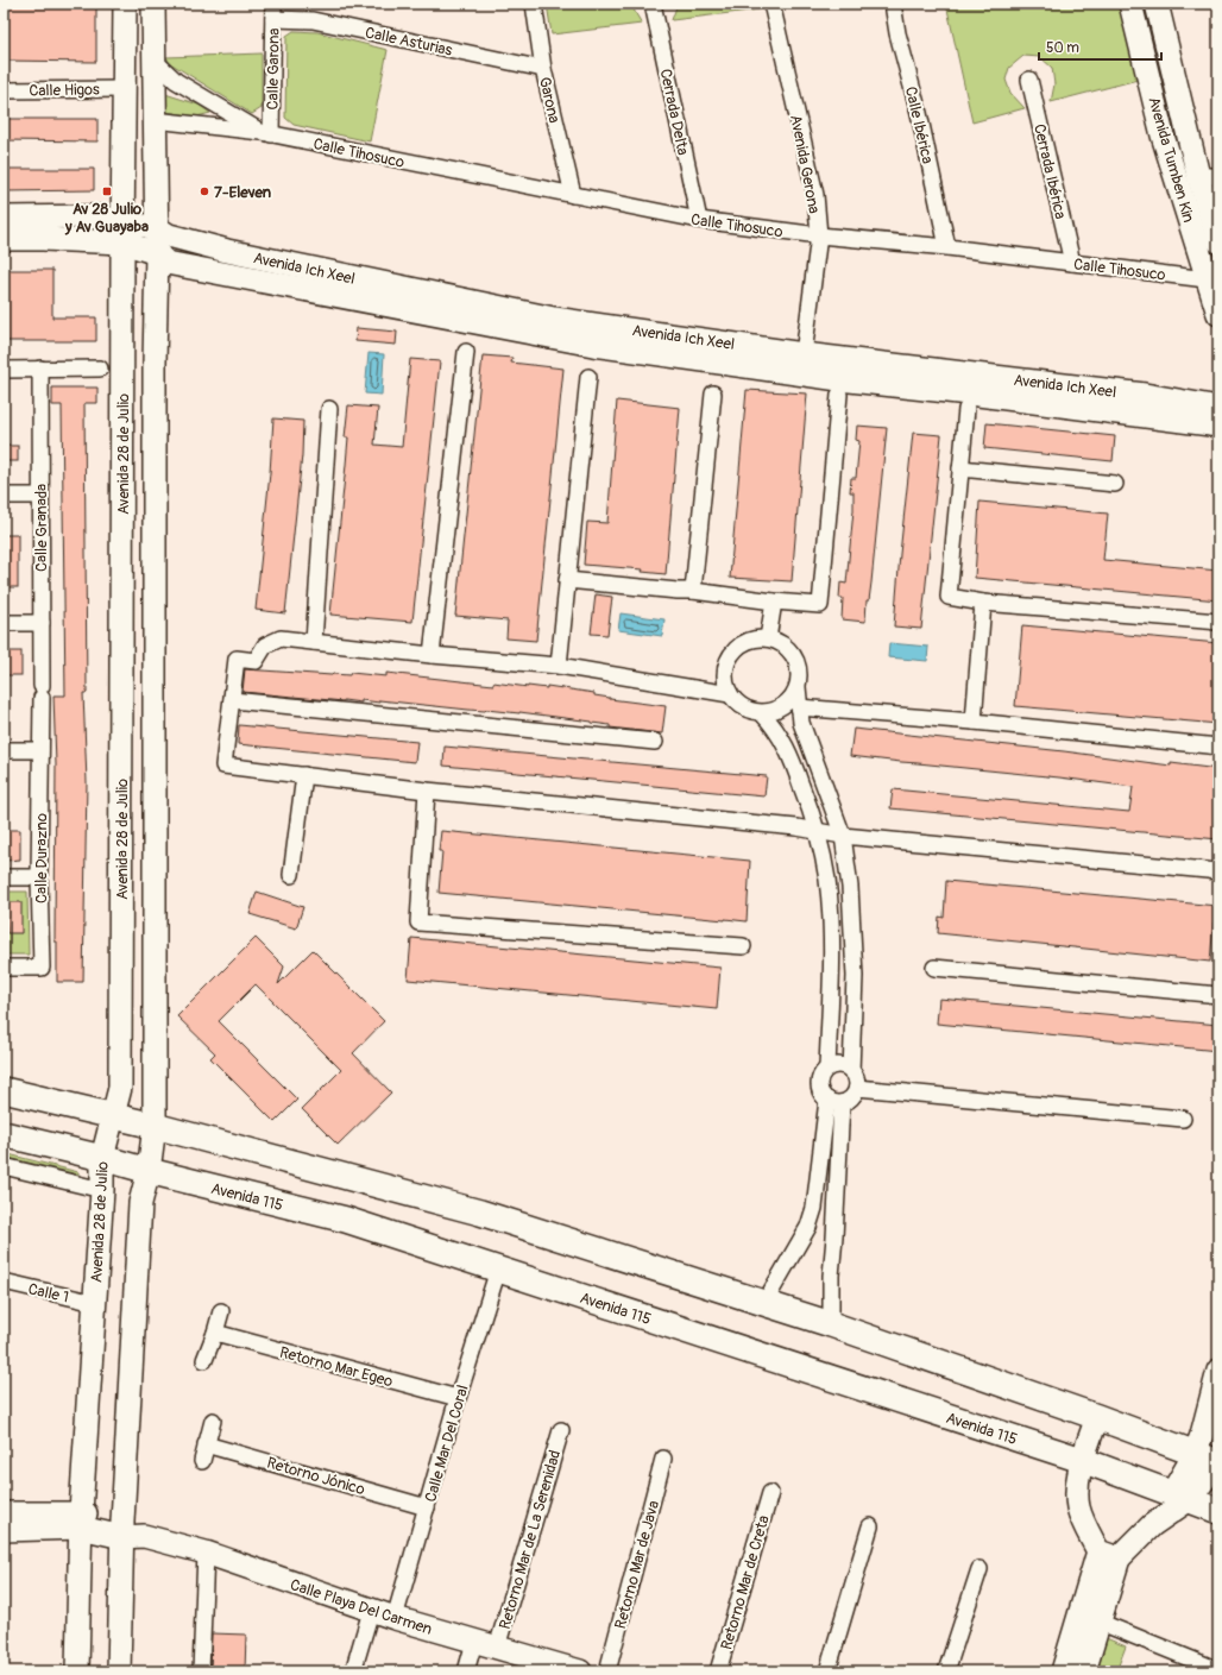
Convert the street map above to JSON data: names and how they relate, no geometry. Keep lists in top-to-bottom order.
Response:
{
  "streets": {
    "main road": ["Avenida 115"],
    "street": [
      "Calle Asturias",
      "Calle Garona",
      "Calle Higos",
      "Garona",
      "Cerrada Delta",
      "Calle Ibérica",
      "Calle Tihosuco",
      "Avenida Tumben Kin",
      "Avenida Gerona",
      "Cerrada Ibérica",
      "Avenida Ich Xeel",
      "Avenida 28 de Julio",
      "Calle Granada",
      "Calle Durazno",
      "Calle 1",
      "Retorno Mar Egeo",
      "Calle Mar Del Coral",
      "Retorno Jónico",
      "Retorno Mar de La Serenidad",
      "Retorno Mar de Java",
      "Retorno Mar de Creta",
      "Calle Playa Del Carmen"
    ]
  },
  "crossings": [
    ["Calle Asturias", "Calle Garona"],
    ["Calle Asturias", "Garona"],
    ["Calle Garona", "Calle Tihosuco"],
    ["Calle Higos", "Avenida 28 de Julio"],
    ["Garona", "Calle Tihosuco"],
    ["Cerrada Delta", "Calle Tihosuco"],
    ["Calle Ibérica", "Calle Tihosuco"],
    ["Calle Tihosuco", "Avenida Tumben Kin"],
    ["Calle Tihosuco", "Avenida Gerona"],
    ["Calle Tihosuco", "Cerrada Ibérica"],
    ["Calle Tihosuco", "Avenida 28 de Julio"],
    ["Avenida Gerona", "Avenida Ich Xeel"],
    ["Avenida Ich Xeel", "Avenida 28 de Julio"],
    ["Avenida 28 de Julio", "Avenida 115"],
    ["Avenida 28 de Julio", "Calle 1"],
    ["Avenida 28 de Julio", "Calle Playa Del Carmen"],
    ["Calle Granada", "Calle Durazno"],
    ["Avenida 115", "Calle Mar Del Coral"],
    ["Retorno Mar Egeo", "Calle Mar Del Coral"],
    ["Calle Mar Del Coral", "Retorno Jónico"],
    ["Calle Mar Del Coral", "Calle Playa Del Carmen"],
    ["Retorno Mar de La Serenidad", "Calle Playa Del Carmen"]
  ],
  "places": {
    "transit": ["Av 28 Julio y Av Guayaba"],
    "other": ["7-Eleven"]
  },
  "scale_bar": "50 m"
}
